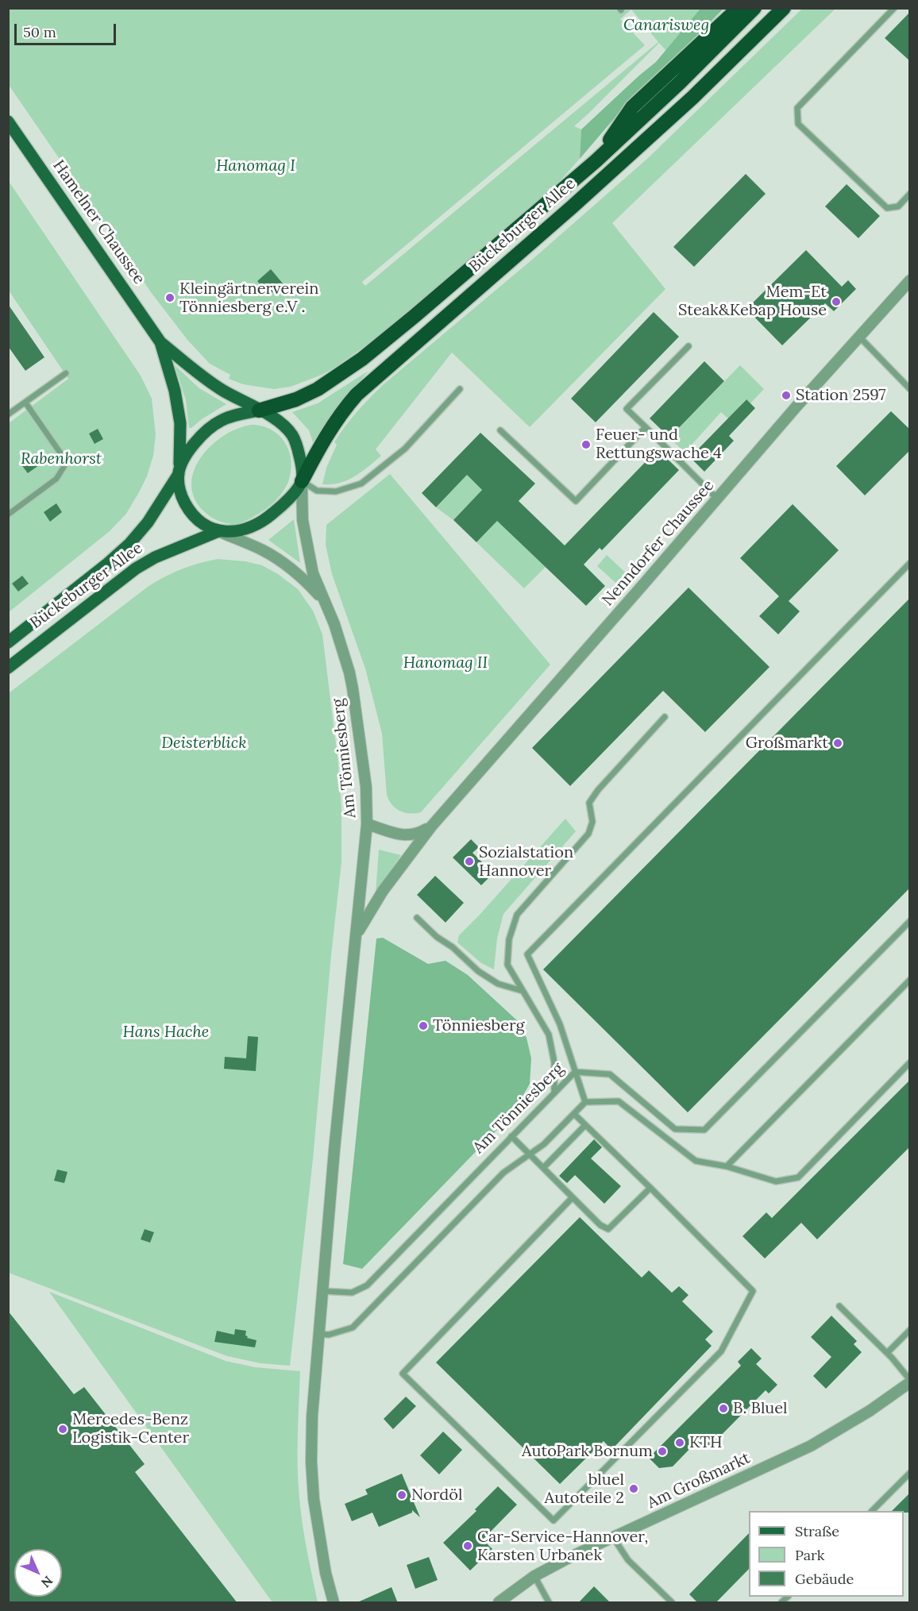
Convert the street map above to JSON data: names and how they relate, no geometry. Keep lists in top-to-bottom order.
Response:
{
  "streets": {
    "highway": ["Bückeburger Allee"],
    "main road": ["Hamelner Chaussee"],
    "street": ["Nenndorfer Chaussee", "Am Tönniesberg", "Am Großmarkt"]
  },
  "crossings": [
    ["Hamelner Chaussee", "Bückeburger Allee"],
    ["Hamelner Chaussee", "Am Tönniesberg"],
    ["Bückeburger Allee", "Am Tönniesberg"],
    ["Nenndorfer Chaussee", "Am Tönniesberg"]
  ],
  "parks": [
    "Canarisweg",
    "Hanomag I",
    "Rabenhorst",
    "Hanomag II",
    "Deisterblick",
    "Hans Hache"
  ],
  "places": [
    "Kleingärtnerverein Tönniesberg e.V .",
    "Mem-Et Steak&Kebap House",
    "Station 2597",
    "Feuer- und Rettungswache 4",
    "Großmarkt",
    "Sozialstation Hannover",
    "Tönniesberg",
    "B. Bluel",
    "Mercedes-Benz Logistik-Center",
    "KTH",
    "AutoPark Bornum",
    "bluel Autoteile 2",
    "Nordöl",
    "Car-Service-Hannover, Karsten Urbanek"
  ],
  "legend": ["Straße", "Park", "Gebäude"],
  "scale_bar": "50 m",
  "north": "bottom right"
}
